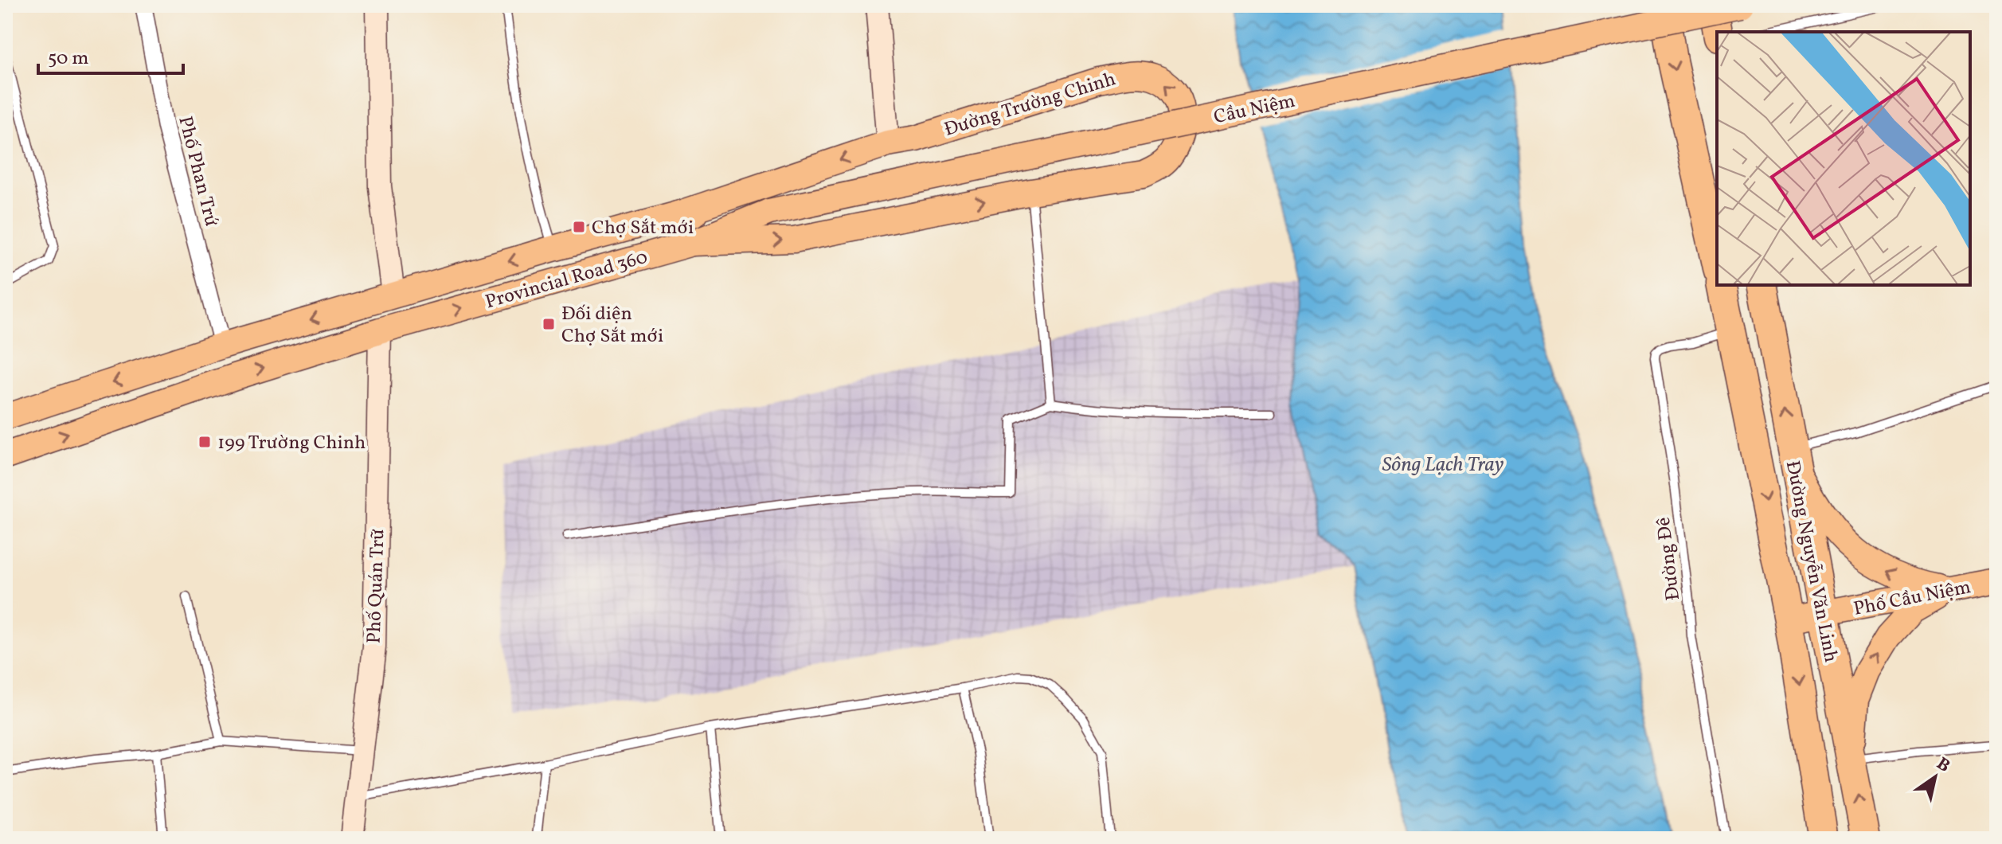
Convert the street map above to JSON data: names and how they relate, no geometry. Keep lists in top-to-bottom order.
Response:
{
  "streets": {
    "highway": ["Đường Nguyễn Văn Linh"],
    "main road": [
      "Đường Trường Chinh",
      "Cầu Niệm",
      "Provincial Road 360",
      "Phố Quán Trữ",
      "Phố Cầu Niệm"
    ],
    "street": ["Phố Phan Trứ"],
    "lane": ["Đường Đê"]
  },
  "crossings": [
    ["Đường Trường Chinh", "Provincial Road 360"],
    ["Cầu Niệm", "Provincial Road 360"],
    ["Phố Phan Trứ", "Provincial Road 360"],
    ["Provincial Road 360", "Phố Quán Trữ"],
    ["Đường Đê", "Đường Nguyễn Văn Linh"],
    ["Đường Nguyễn Văn Linh", "Phố Cầu Niệm"]
  ],
  "water": ["Sông Lạch Tray"],
  "places": {
    "transit": ["Chợ Sắt mới", "Đối diện Chợ Sắt mới", "199 Trường Chinh"]
  },
  "scale_bar": "50 m",
  "north": "top right"
}
